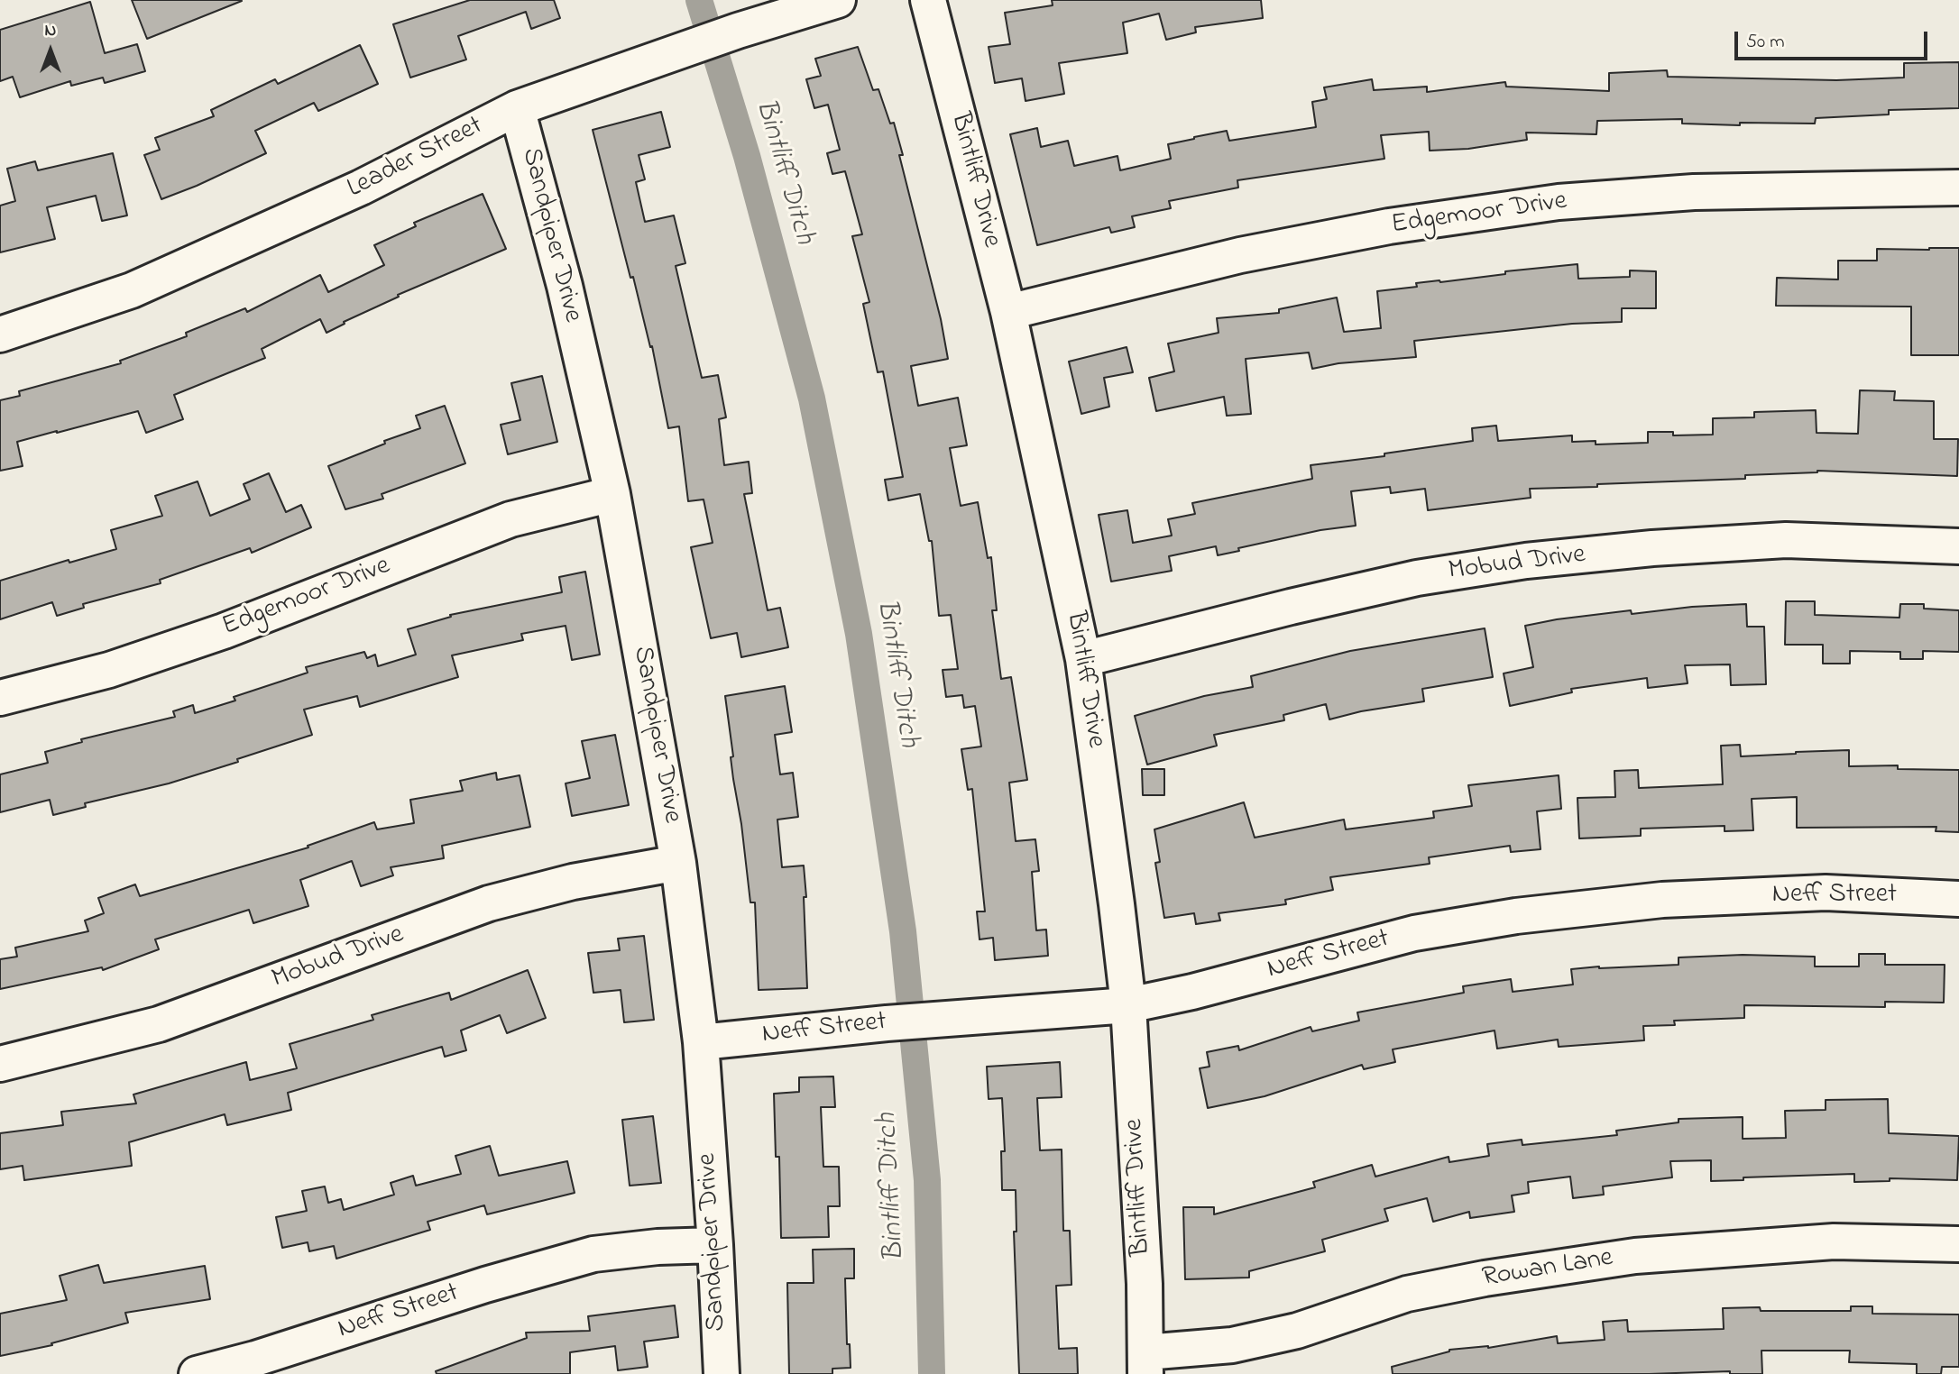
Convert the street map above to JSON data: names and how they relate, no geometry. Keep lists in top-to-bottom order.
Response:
{
  "streets": {
    "street": [
      "Leader Street",
      "Bintliff Drive",
      "Edgemoor Drive",
      "Sandpiper Drive",
      "Mobud Drive",
      "Neff Street",
      "Rowan Lane"
    ]
  },
  "crossings": [
    ["Leader Street", "Sandpiper Drive"],
    ["Bintliff Drive", "Edgemoor Drive"],
    ["Bintliff Drive", "Mobud Drive"],
    ["Bintliff Drive", "Neff Street"],
    ["Bintliff Drive", "Rowan Lane"],
    ["Edgemoor Drive", "Sandpiper Drive"],
    ["Sandpiper Drive", "Mobud Drive"],
    ["Sandpiper Drive", "Neff Street"]
  ],
  "water": ["Bintliff Ditch"],
  "scale_bar": "50 m",
  "north": "top"
}
